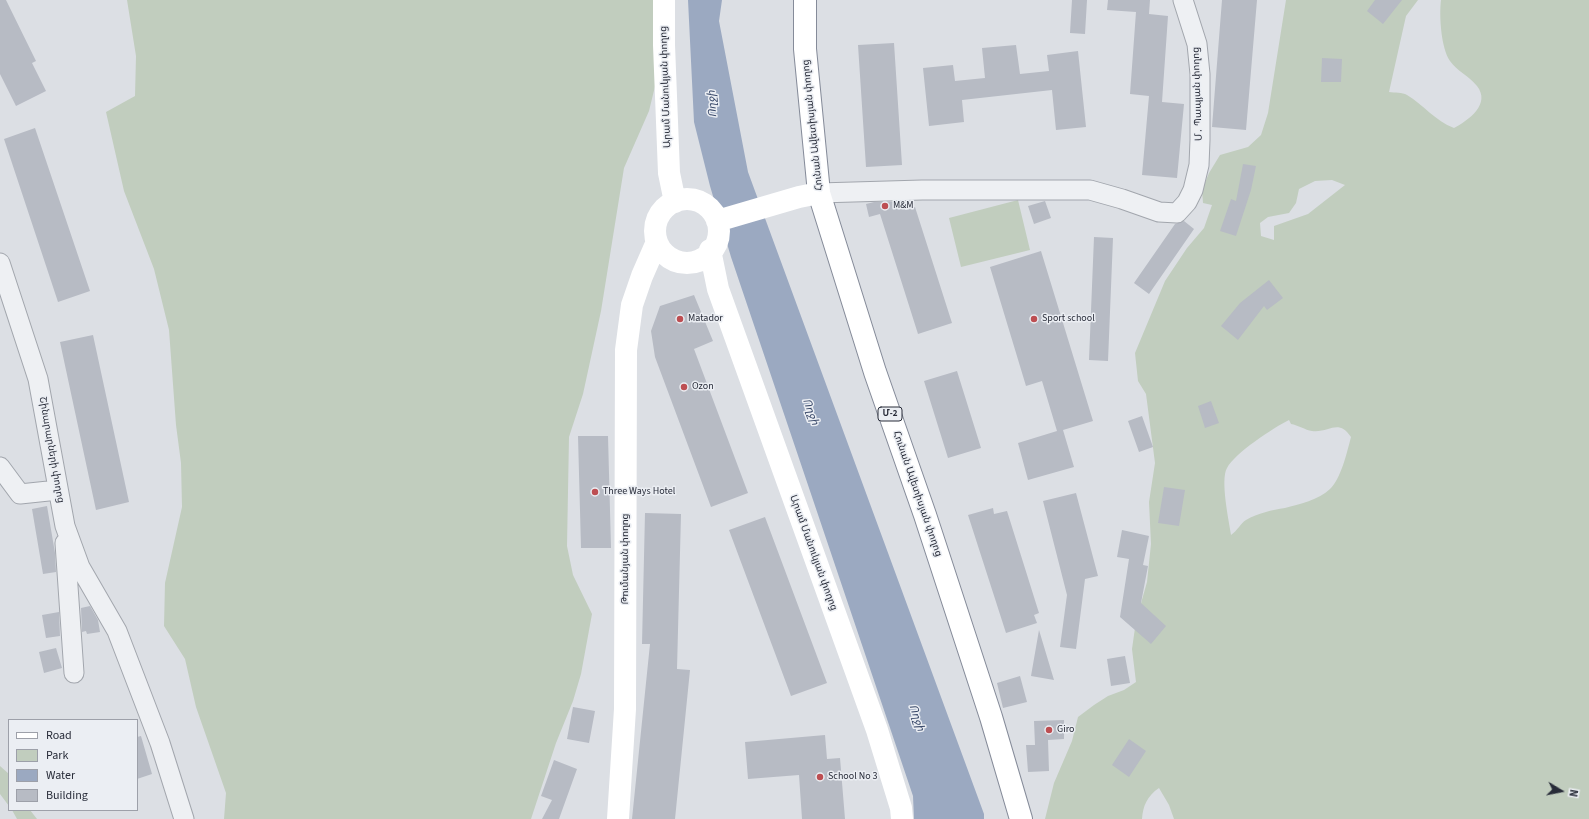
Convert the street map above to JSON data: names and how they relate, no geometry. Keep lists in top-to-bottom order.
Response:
{
  "streets": {
    "main road": [
      "Արամ Մանուկյան փողոց",
      "Հունան Ավետիսյան փողոց",
      "Մ-2",
      "Թումանյան փողոց"
    ],
    "street": ["Մ․ Պապյան փողոց", "Շինարարների փողոց"]
  },
  "crossings": [
    ["Արամ Մանուկյան փողոց", "Թումանյան փողոց"],
    ["Մ․ Պապյան փողոց", "Հունան Ավետիսյան փողոց"]
  ],
  "water": ["Ողջի"],
  "places": [
    "M&M",
    "Matador",
    "Sport school",
    "Ozon",
    "Three Ways Hotel",
    "Giro",
    "School No 3"
  ],
  "legend": [
    "Road",
    "Park",
    "Water",
    "Building"
  ],
  "north": "right"
}
